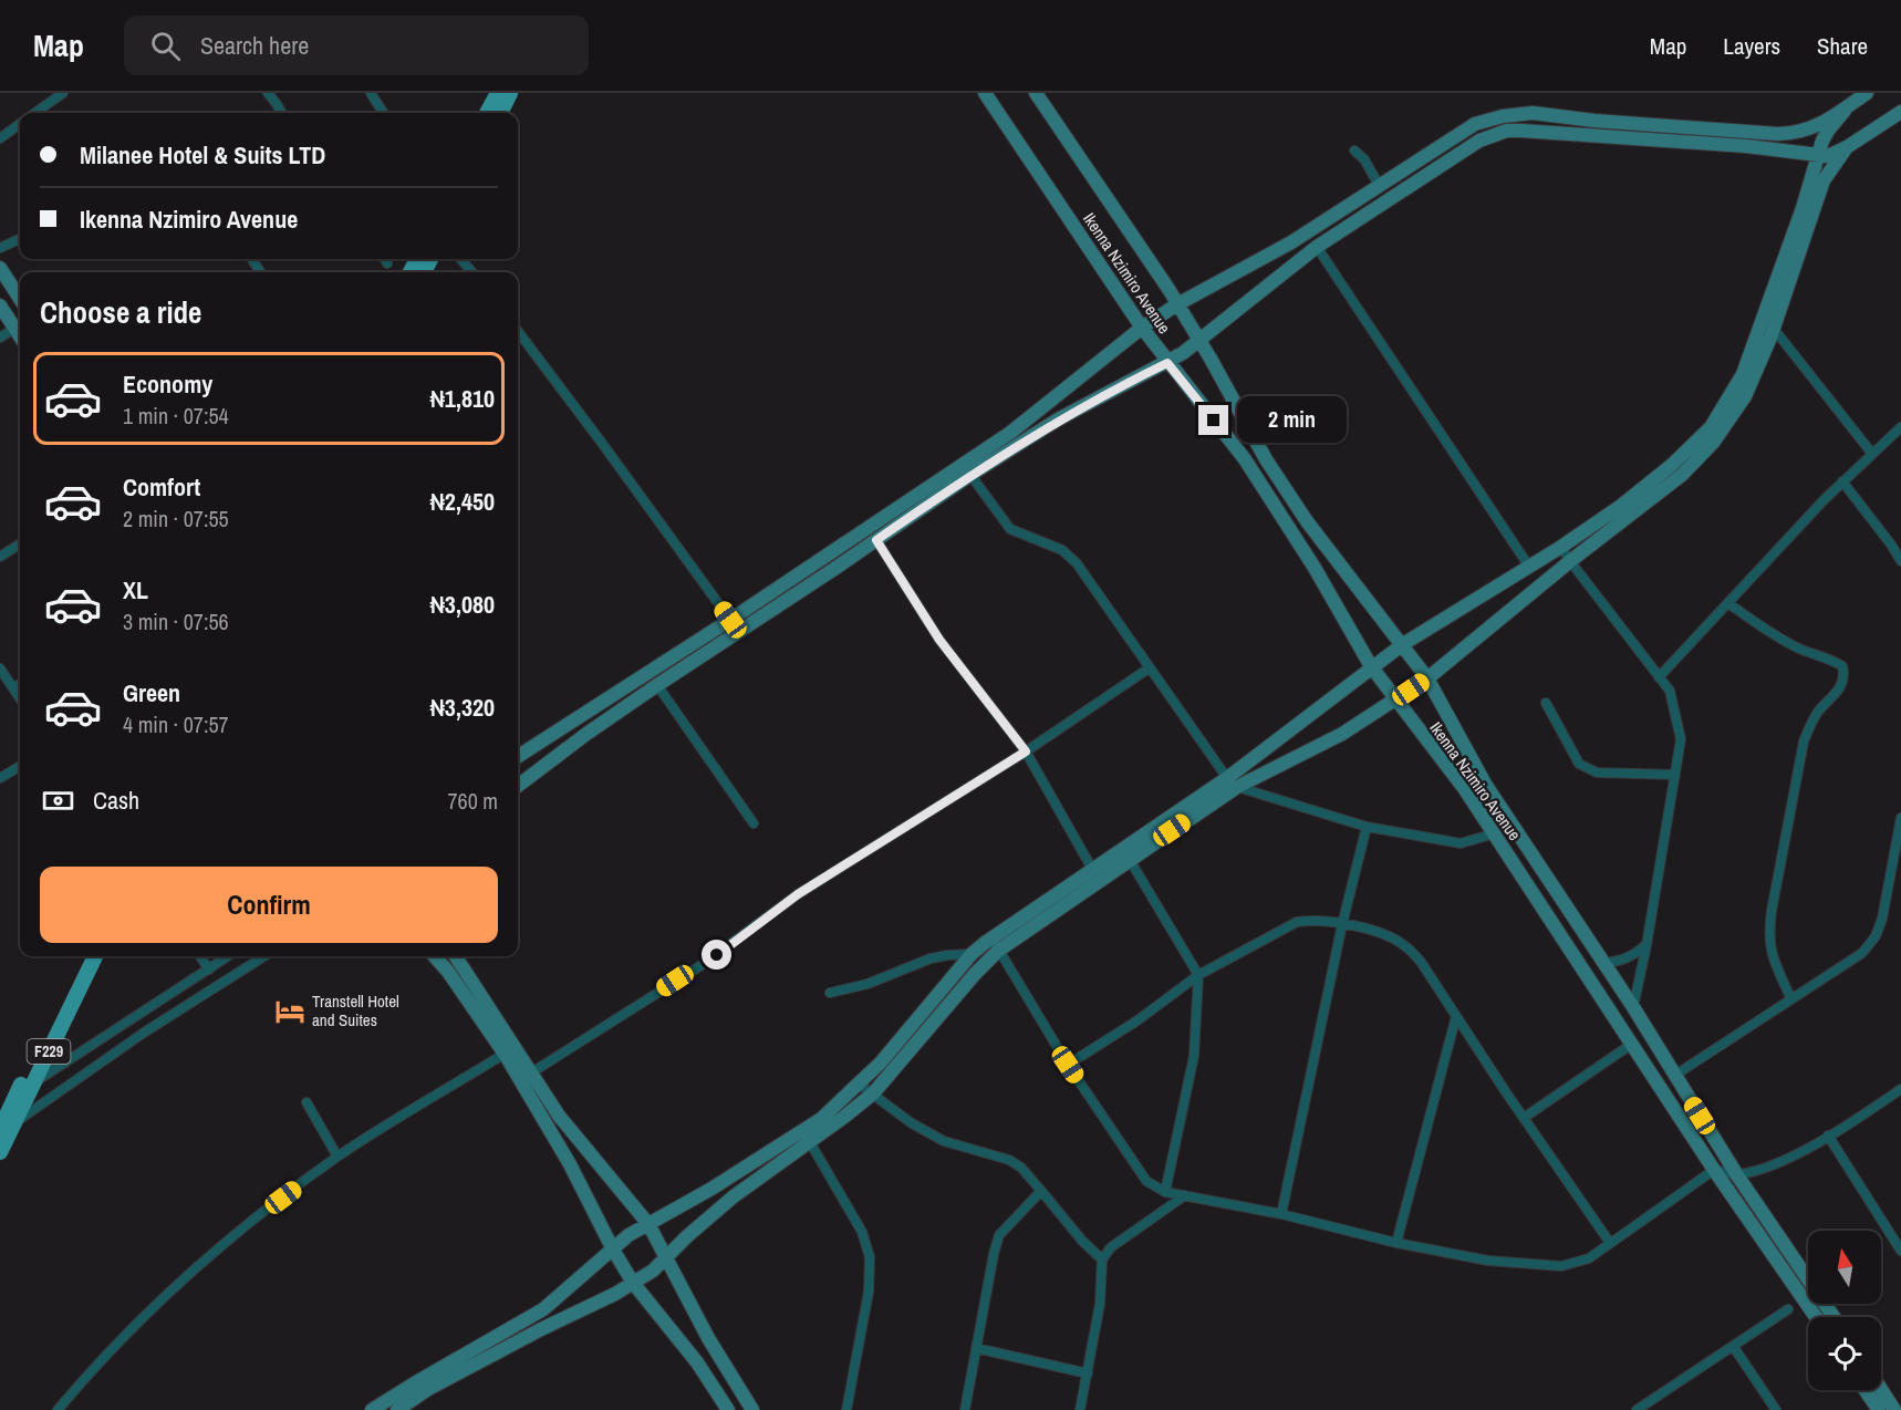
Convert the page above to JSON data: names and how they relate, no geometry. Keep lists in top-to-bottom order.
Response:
{
  "streets": {
    "main road": ["F229"],
    "street": ["Ikenna Nzimiro Avenue"]
  },
  "places": {
    "hotel": ["Transtell Hotel and Suites"]
  },
  "north": "top",
  "page": {
    "header": "Map",
    "search": "Search here",
    "nav": ["Map", "Layers", "Share"],
    "banner": ["Milanee Hotel & Suits LTD", "Ikenna Nzimiro Avenue"],
    "heading": "Choose a ride",
    "list": [
      {
        "name": "Economy",
        "note": "1 min · 07:54",
        "value": "₦1,810"
      },
      {
        "name": "Comfort",
        "note": "2 min · 07:55",
        "value": "₦2,450"
      },
      {
        "name": "XL",
        "note": "3 min · 07:56",
        "value": "₦3,080"
      },
      {
        "name": "Green",
        "note": "4 min · 07:57",
        "value": "₦3,320"
      }
    ],
    "bubble": "2 min",
    "pay": ["Cash", "760 m"],
    "buttons": "Confirm"
  }
}
